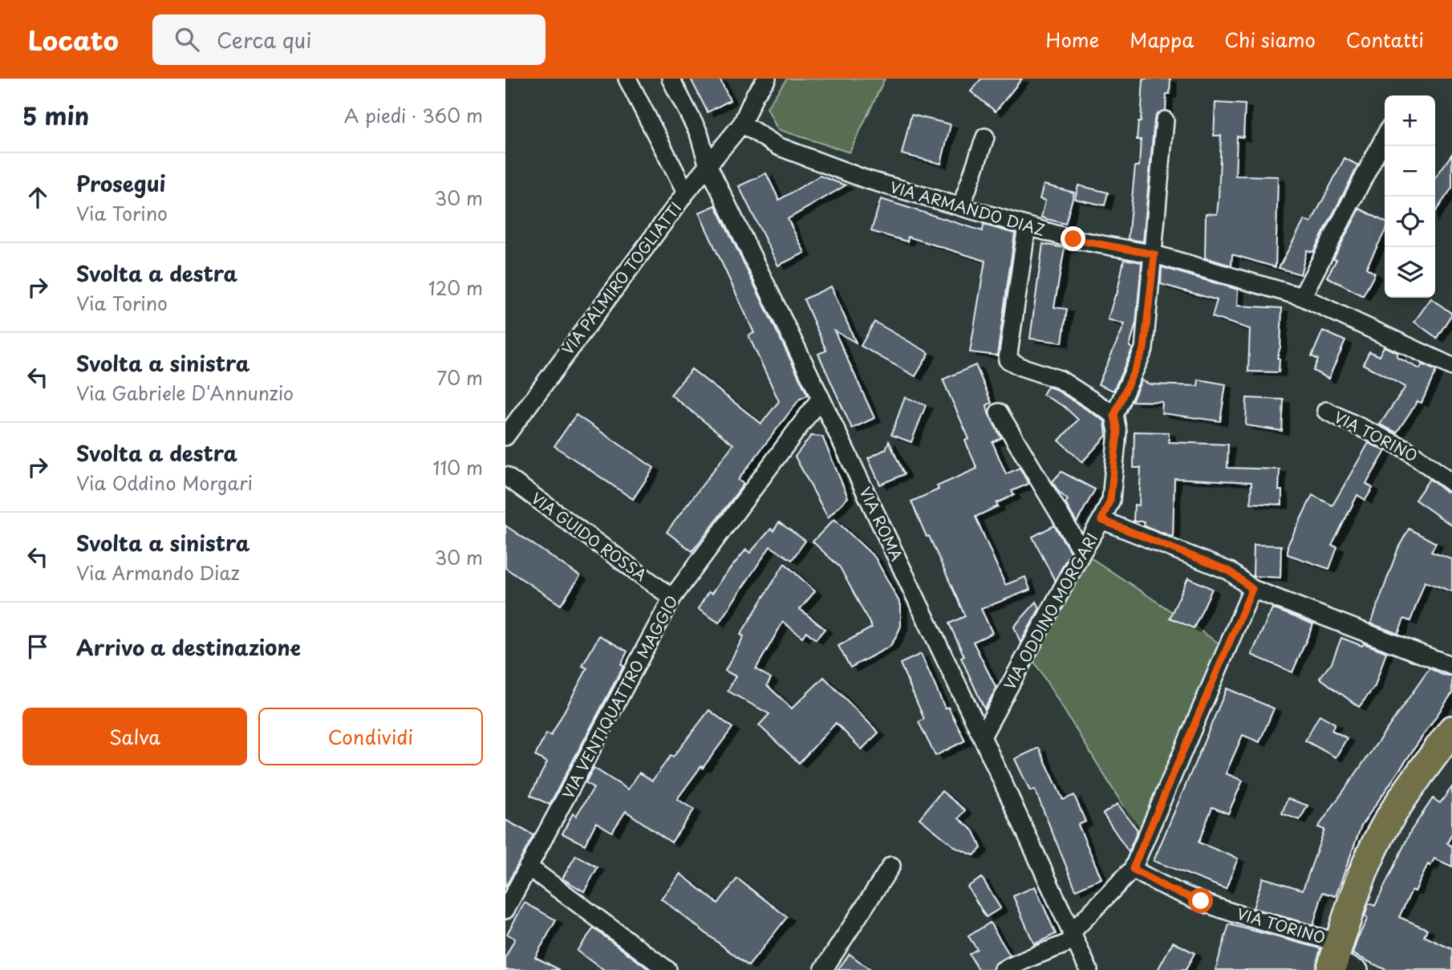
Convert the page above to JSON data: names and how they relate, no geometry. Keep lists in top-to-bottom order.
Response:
{
  "streets": {
    "main road": ["VIA TORINO"],
    "street": [
      "VIA ARMANDO DIAZ",
      "VIA PALMIRO TOGLIATTI",
      "VIA ROMA",
      "VIA GUIDO ROSSA",
      "VIA ODDINO MORGARI",
      "VIA VENTIQUATTRO MAGGIO"
    ]
  },
  "crossings": [
    ["VIA ARMANDO DIAZ", "VIA PALMIRO TOGLIATTI"],
    ["VIA ARMANDO DIAZ", "VIA ODDINO MORGARI"],
    ["VIA PALMIRO TOGLIATTI", "VIA ROMA"],
    ["VIA ROMA", "VIA ODDINO MORGARI"],
    ["VIA ROMA", "VIA VENTIQUATTRO MAGGIO"],
    ["VIA GUIDO ROSSA", "VIA VENTIQUATTRO MAGGIO"]
  ],
  "page": {
    "header": "Locato",
    "search": "Cerca qui",
    "nav": [
      "Home",
      "Mappa",
      "Chi siamo",
      "Contatti"
    ],
    "heading": ["5 min", "A piedi · 360 m"],
    "map_buttons": ["+", "−"],
    "list": [
      ["Prosegui", "Via Torino", "30 m"],
      ["Svolta a destra", "Via Torino", "120 m"],
      ["Svolta a sinistra", "Via Gabriele D'Annunzio", "70 m"],
      ["Svolta a destra", "Via Oddino Morgari", "110 m"],
      ["Svolta a sinistra", "Via Armando Diaz", "30 m"],
      "Arrivo a destinazione"
    ],
    "buttons": ["Salva", "Condividi"]
  }
}
